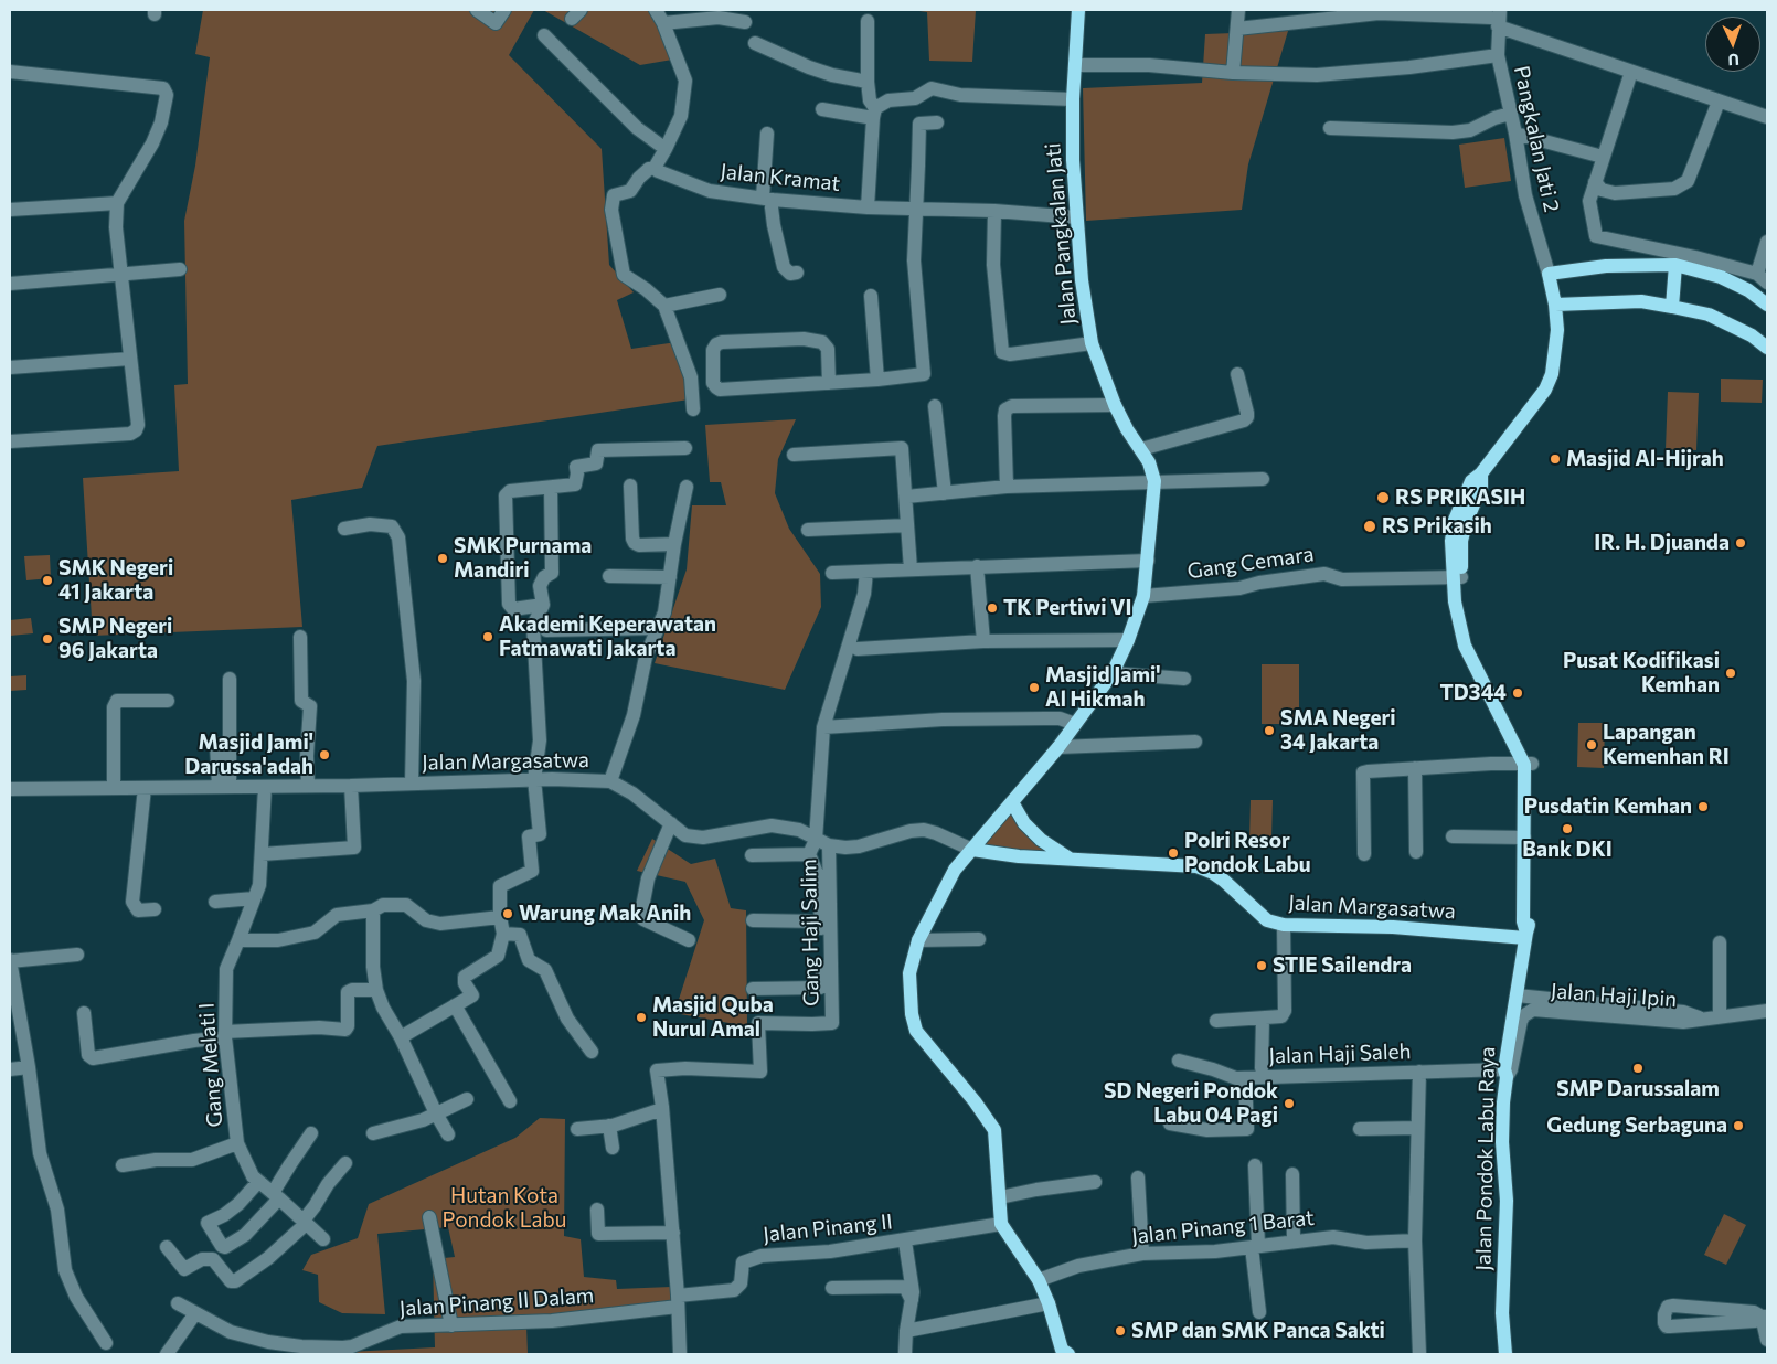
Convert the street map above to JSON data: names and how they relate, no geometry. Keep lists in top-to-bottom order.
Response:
{
  "streets": {
    "main road": ["Jalan Pangkalan Jati", "Jalan Margasatwa", "Jalan Pondok Labu Raya"],
    "street": [
      "Pangkalan Jati 2",
      "Jalan Kramat",
      "Gang Cemara",
      "Gang Haji Salim",
      "Jalan Haji Ipin",
      "Jalan Haji Saleh",
      "Gang Melati I",
      "Jalan Pinang 1 Barat",
      "Jalan Pinang II",
      "Jalan Pinang II Dalam"
    ]
  },
  "crossings": [
    ["Pangkalan Jati 2", "Jalan Pondok Labu Raya"],
    ["Jalan Kramat", "Jalan Pangkalan Jati"],
    ["Jalan Pangkalan Jati", "Gang Cemara"],
    ["Jalan Pangkalan Jati", "Jalan Margasatwa"],
    ["Jalan Pangkalan Jati", "Jalan Pinang II"],
    ["Gang Cemara", "Jalan Pondok Labu Raya"],
    ["Jalan Margasatwa", "Gang Haji Salim"],
    ["Jalan Margasatwa", "Gang Melati I"],
    ["Jalan Margasatwa", "Jalan Pondok Labu Raya"],
    ["Jalan Haji Ipin", "Jalan Haji Saleh"],
    ["Jalan Haji Ipin", "Jalan Pondok Labu Raya"],
    ["Jalan Haji Saleh", "Jalan Pondok Labu Raya"],
    ["Jalan Pinang II", "Jalan Pinang II Dalam"]
  ],
  "parks": ["Hutan Kota Pondok Labu"],
  "places": [
    "Masjid Al-Hijrah",
    "RS PRIKASIH",
    "RS Prikasih",
    "IR. H. Djuanda",
    "SMK Purnama Mandiri",
    "SMK Negeri 41 Jakarta",
    "TK Pertiwi VI",
    "Akademi Keperawatan Fatmawati Jakarta",
    "SMP Negeri 96 Jakarta",
    "Pusat Kodifikasi Kemhan",
    "Masjid Jami' Al Hikmah",
    "TD344",
    "SMA Negeri 34 Jakarta",
    "Lapangan Kemenhan RI",
    "Masjid Jami' Darussa'adah",
    "Pusdatin Kemhan",
    "Bank DKI",
    "Polri Resor Pondok Labu",
    "Warung Mak Anih",
    "STIE Sailendra",
    "Masjid Quba Nurul Amal",
    "SMP Darussalam",
    "SD Negeri Pondok Labu 04 Pagi",
    "Gedung Serbaguna",
    "SMP dan SMK Panca Sakti"
  ],
  "north": "bottom"
}
